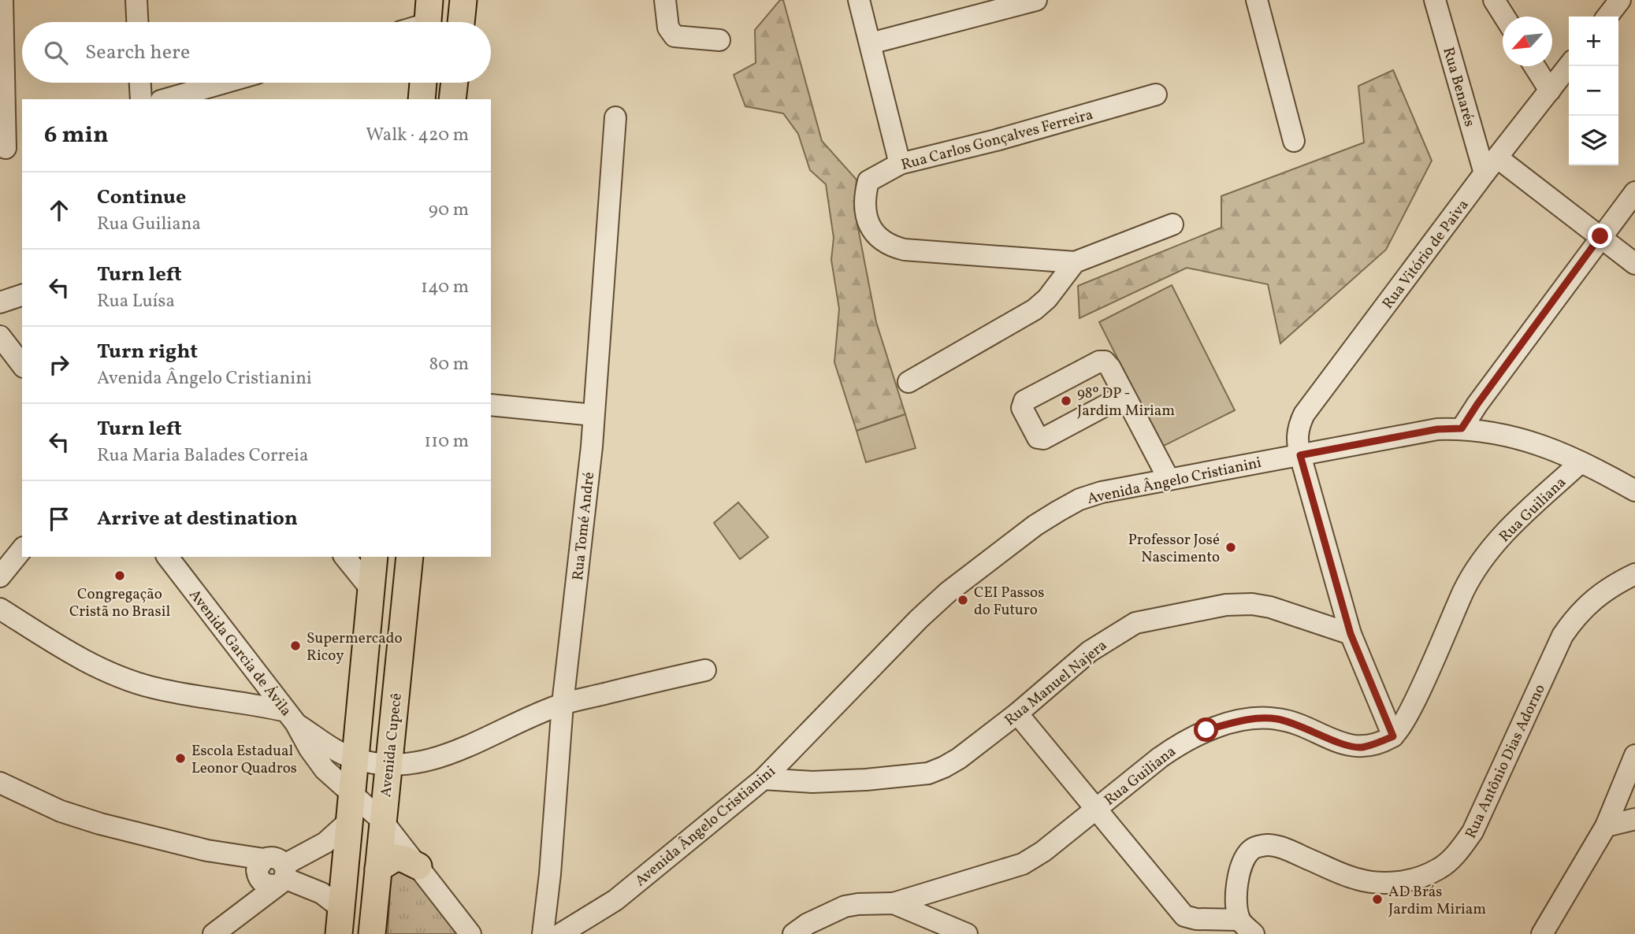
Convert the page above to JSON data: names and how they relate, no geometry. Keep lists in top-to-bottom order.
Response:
{
  "streets": {
    "main road": ["Avenida Cupecê"],
    "street": [
      "Rua Benarés",
      "Rua Carlos Gonçalves Ferreira",
      "Rua Vitório de Paiva",
      "Avenida Ângelo Cristianini",
      "Rua Guiliana",
      "Rua Tomé André",
      "Avenida Garcia de Ávila",
      "Rua Manuel Najera",
      "Rua Antônio Dias Adorno"
    ]
  },
  "crossings": [
    ["Rua Benarés", "Rua Vitório de Paiva"],
    ["Rua Vitório de Paiva", "Avenida Ângelo Cristianini"],
    ["Rua Vitório de Paiva", "Rua Guiliana"],
    ["Rua Vitório de Paiva", "Rua Manuel Najera"],
    ["Avenida Ângelo Cristianini", "Rua Guiliana"],
    ["Avenida Ângelo Cristianini", "Rua Manuel Najera"],
    ["Rua Guiliana", "Rua Antônio Dias Adorno"],
    ["Rua Tomé André", "Avenida Garcia de Ávila"],
    ["Avenida Garcia de Ávila", "Avenida Cupecê"],
    ["Rua Manuel Najera", "Rua Antônio Dias Adorno"]
  ],
  "places": [
    "98º DP - Jardim Miriam",
    "Professor José Nascimento",
    "Congregação Cristã no Brasil",
    "CEI Passos do Futuro",
    "Supermercado Ricoy",
    "Escola Estadual Leonor Quadros",
    "AD Brás Jardim Miriam"
  ],
  "north": "bottom left",
  "page": {
    "map_buttons": ["+", "−"],
    "search": "Search here",
    "heading": ["6 min", "Walk · 420 m"],
    "list": [
      ["Continue", "Rua Guiliana", "90 m"],
      ["Turn left", "Rua Luísa", "140 m"],
      ["Turn right", "Avenida Ângelo Cristianini", "80 m"],
      ["Turn left", "Rua Maria Balades Correia", "110 m"],
      "Arrive at destination"
    ]
  }
}
